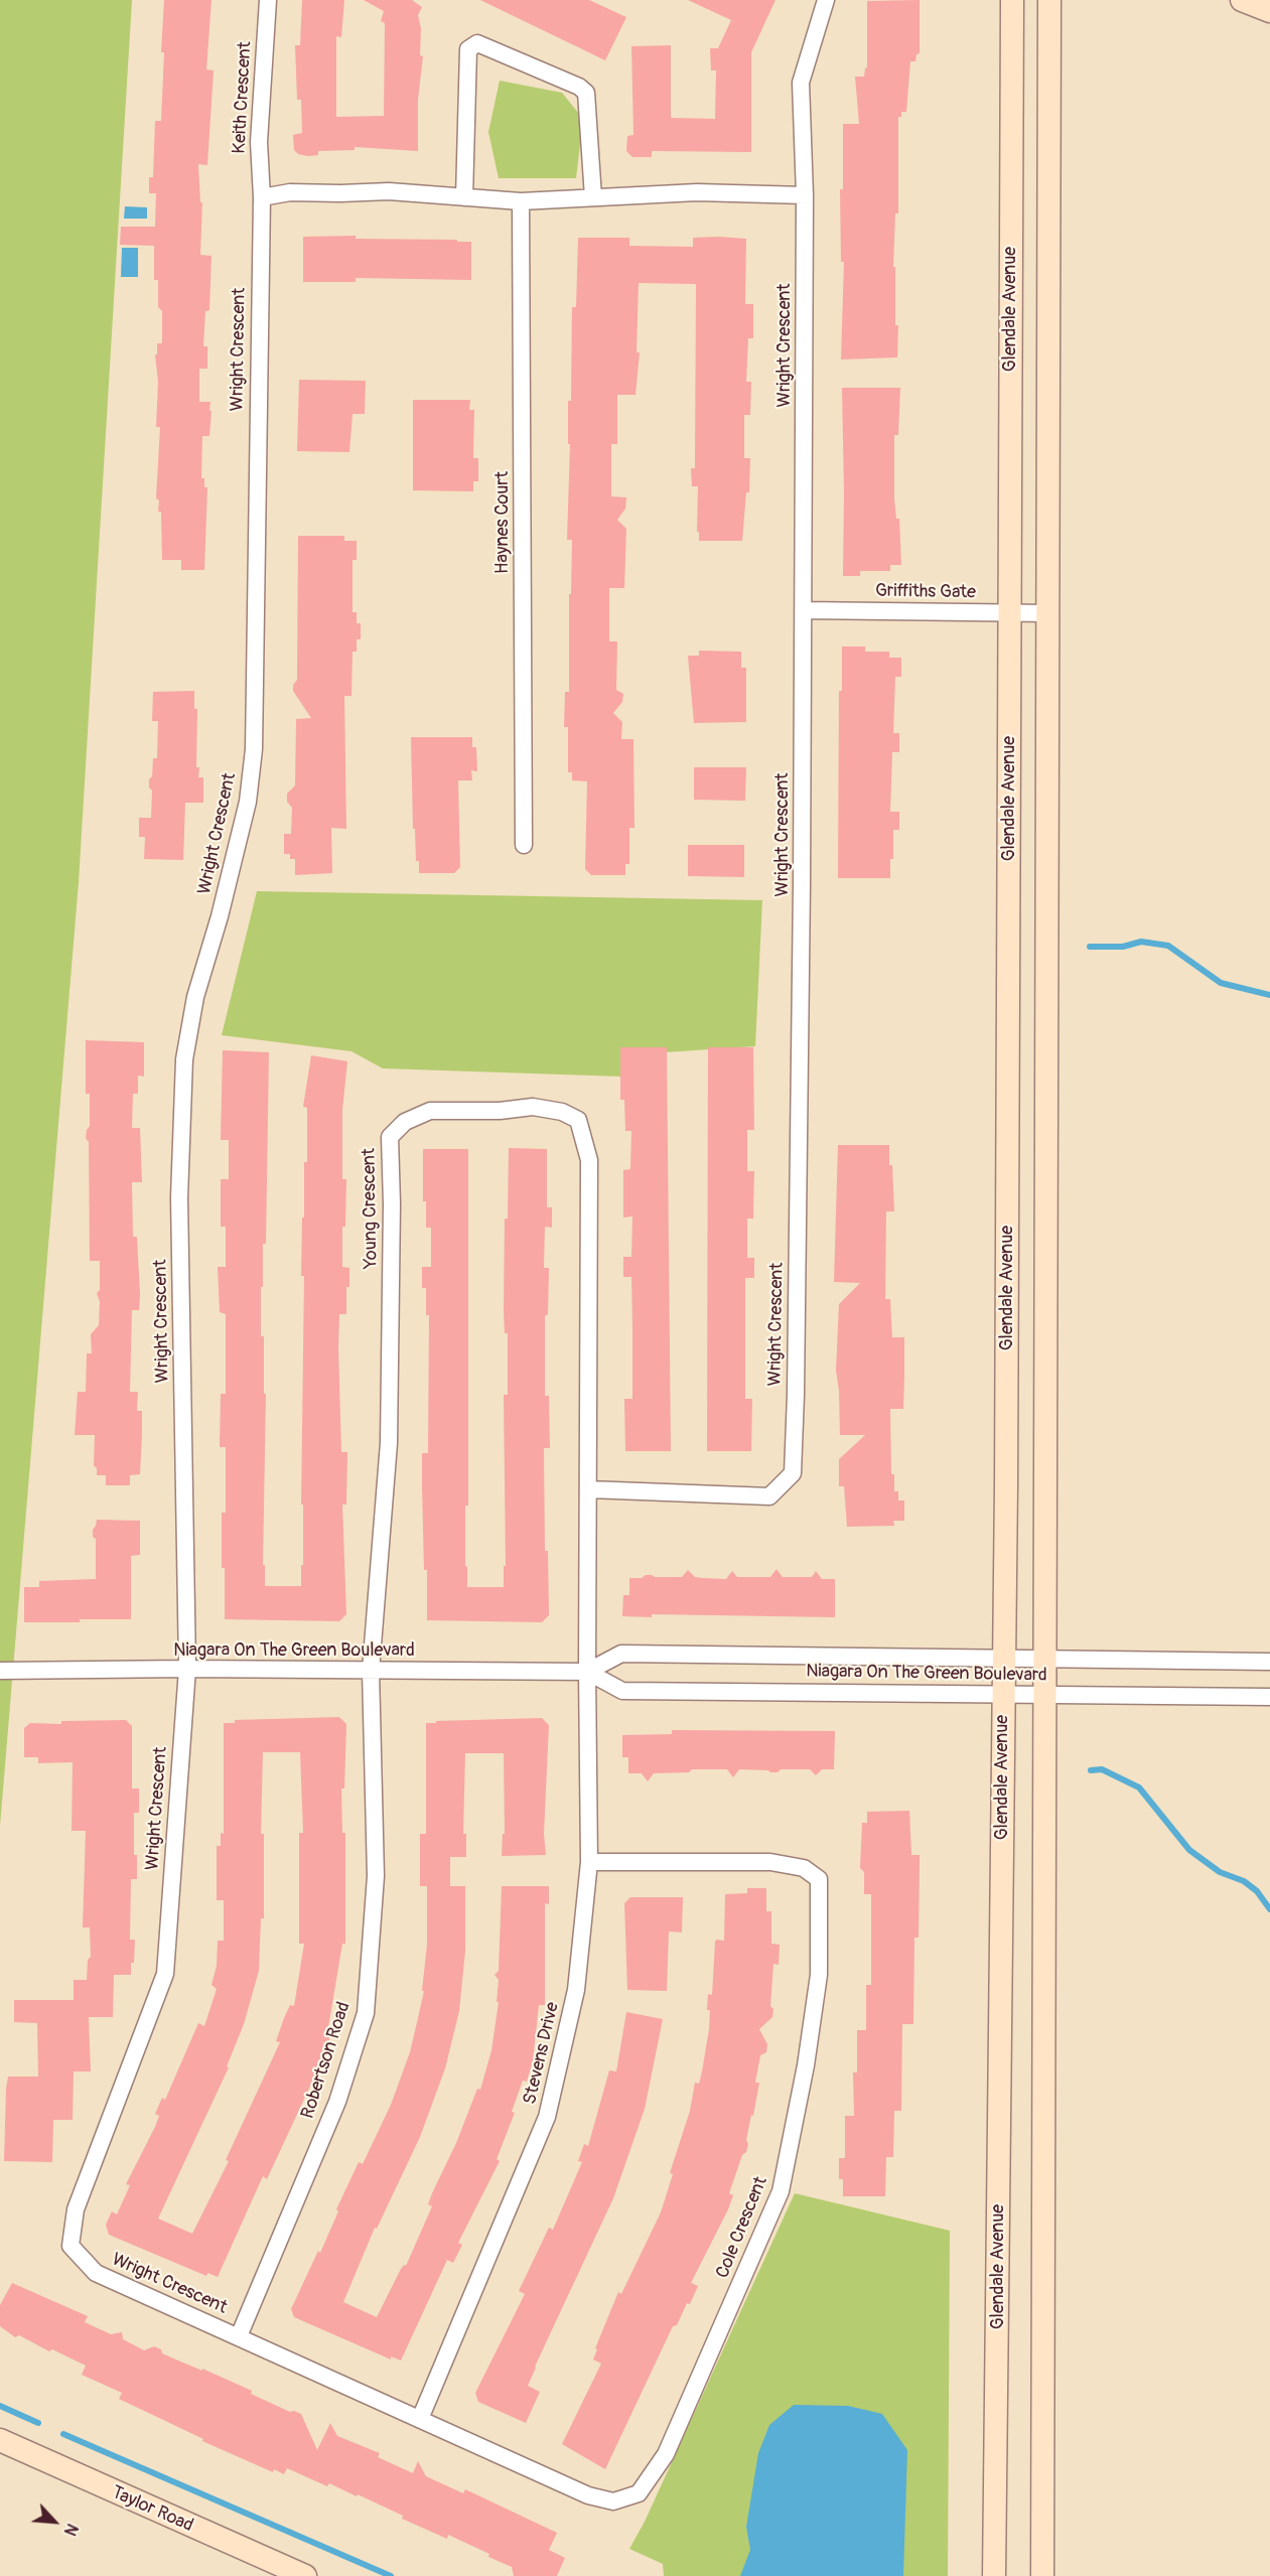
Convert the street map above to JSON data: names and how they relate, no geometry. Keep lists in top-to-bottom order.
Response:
{
  "streets": {
    "main road": ["Glendale Avenue", "Taylor Road"],
    "street": [
      "Keith Crescent",
      "Wright Crescent",
      "Haynes Court",
      "Griffiths Gate",
      "Young Crescent",
      "Niagara On The Green Boulevard",
      "Stevens Drive",
      "Robertson Road",
      "Cole Crescent"
    ]
  },
  "crossings": [
    ["Keith Crescent", "Wright Crescent"],
    ["Glendale Avenue", "Griffiths Gate"],
    ["Glendale Avenue", "Niagara On The Green Boulevard"],
    ["Wright Crescent", "Griffiths Gate"],
    ["Wright Crescent", "Young Crescent"],
    ["Wright Crescent", "Niagara On The Green Boulevard"],
    ["Wright Crescent", "Stevens Drive"],
    ["Wright Crescent", "Robertson Road"],
    ["Wright Crescent", "Cole Crescent"],
    ["Young Crescent", "Niagara On The Green Boulevard"],
    ["Young Crescent", "Stevens Drive"],
    ["Young Crescent", "Robertson Road"],
    ["Niagara On The Green Boulevard", "Stevens Drive"],
    ["Niagara On The Green Boulevard", "Robertson Road"],
    ["Stevens Drive", "Cole Crescent"]
  ],
  "north": "bottom right"
}
